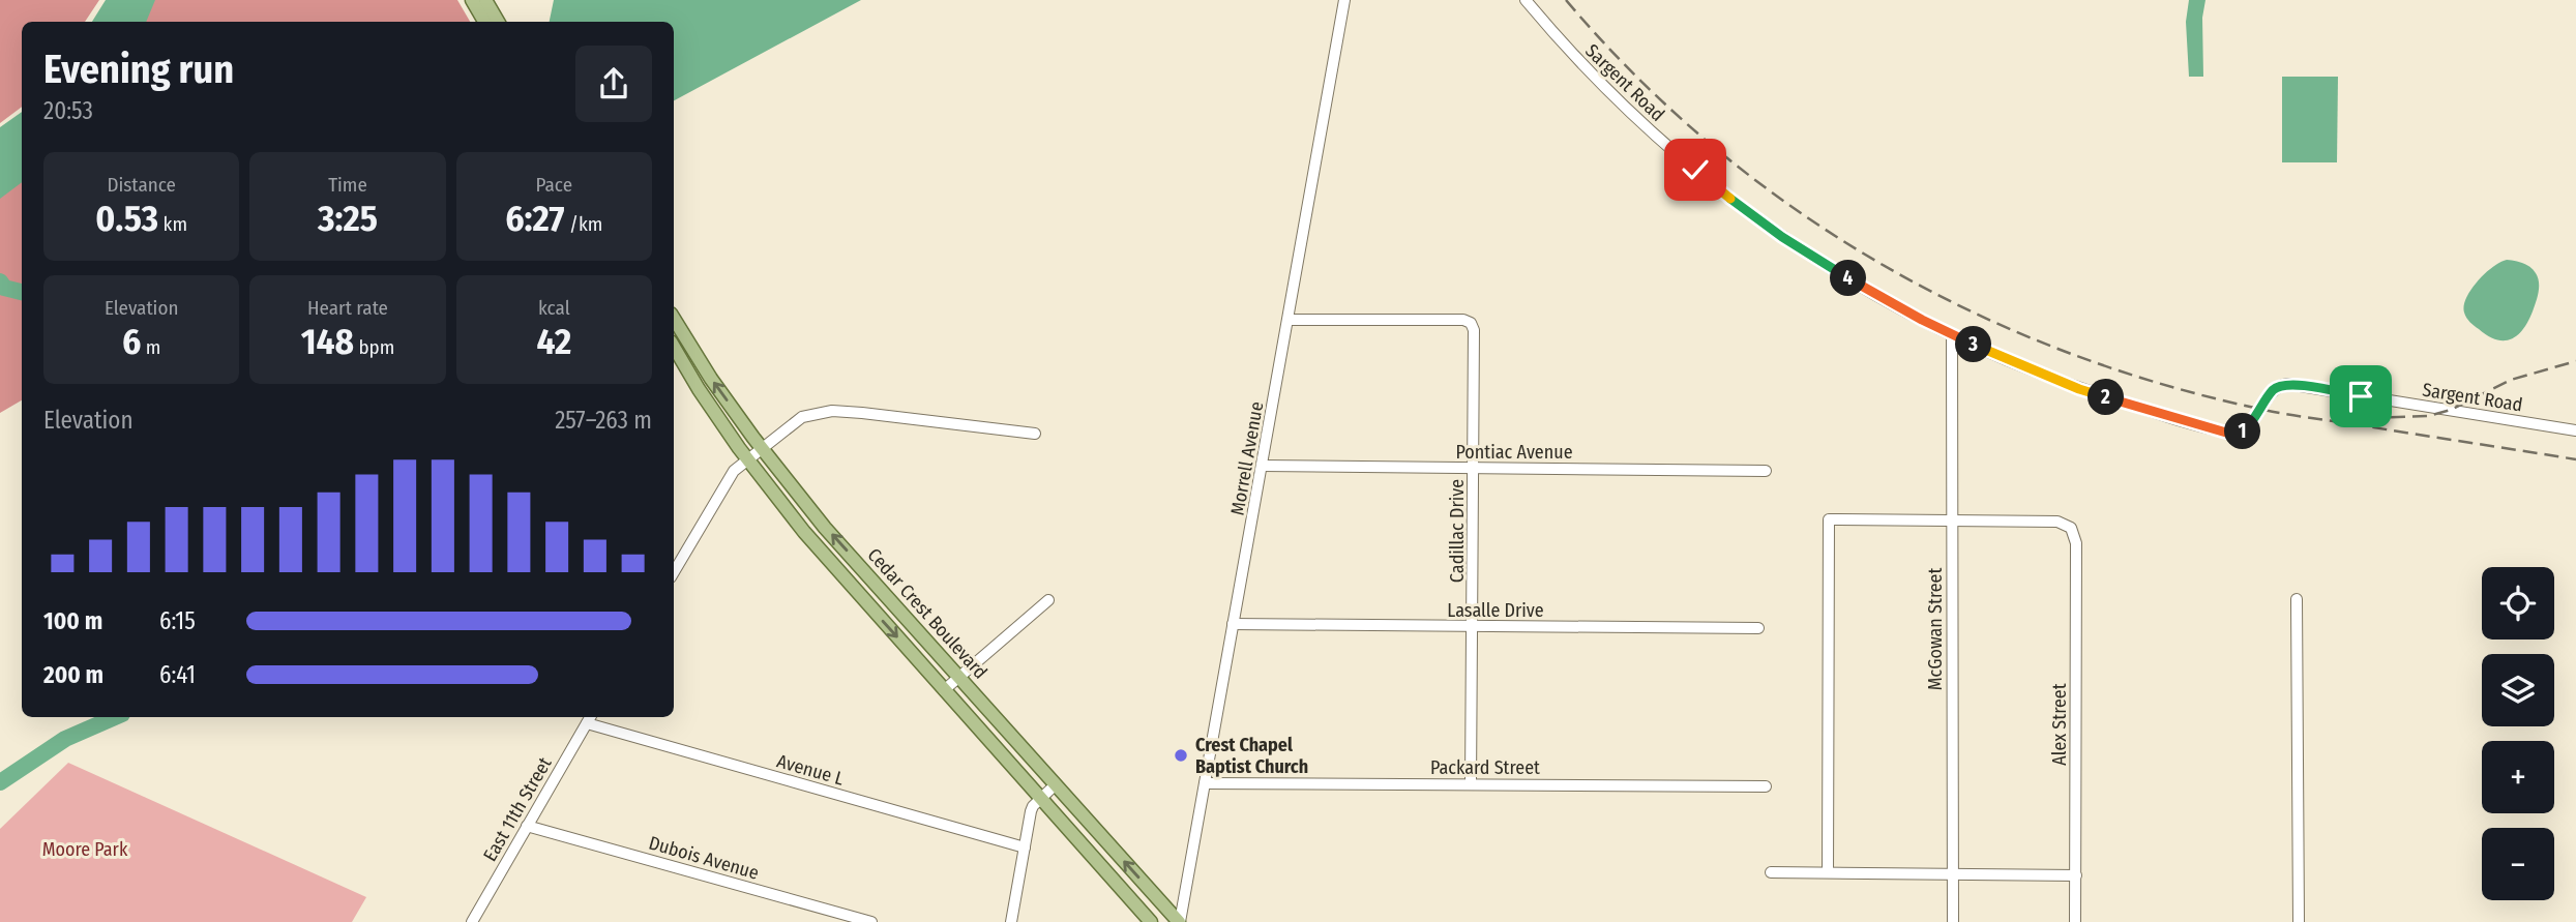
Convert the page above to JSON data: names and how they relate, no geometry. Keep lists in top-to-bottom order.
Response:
{
  "streets": {
    "main road": ["Cedar Crest Boulevard"],
    "street": [
      "Sargent Road",
      "Pontiac Avenue",
      "Morrell Avenue",
      "Cadillac Drive",
      "Lasalle Drive",
      "McGowan Street",
      "Alex Street",
      "Packard Street",
      "Avenue L",
      "East 11th Street",
      "Dubois Avenue"
    ]
  },
  "crossings": [
    ["Sargent Road", "McGowan Street"],
    ["Pontiac Avenue", "Morrell Avenue"],
    ["Pontiac Avenue", "Cadillac Drive"],
    ["Morrell Avenue", "Cadillac Drive"],
    ["Morrell Avenue", "Lasalle Drive"],
    ["Morrell Avenue", "Cedar Crest Boulevard"],
    ["Morrell Avenue", "Packard Street"],
    ["Cadillac Drive", "Lasalle Drive"],
    ["Cadillac Drive", "Packard Street"],
    ["McGowan Street", "Alex Street"],
    ["Avenue L", "East 11th Street"],
    ["East 11th Street", "Dubois Avenue"]
  ],
  "parks": ["Moore Park"],
  "places": ["Crest Chapel Baptist Church"],
  "page": {
    "heading": ["Evening run", "20:53"],
    "stats": [
      ["Distance", "0.53 km"],
      ["Time", "3:25"],
      ["Pace", "6:27 /km"],
      ["Elevation", "6 m"],
      ["Heart rate", "148 bpm"],
      ["kcal", "42"]
    ],
    "pins": [
      "4",
      "3",
      "2",
      "1"
    ],
    "chart": ["Elevation", "257–263 m"],
    "map_buttons": ["+", "−"],
    "list": [
      {
        "name": "100 m",
        "note": "6:15"
      },
      {
        "name": "200 m",
        "note": "6:41"
      }
    ]
  }
}
